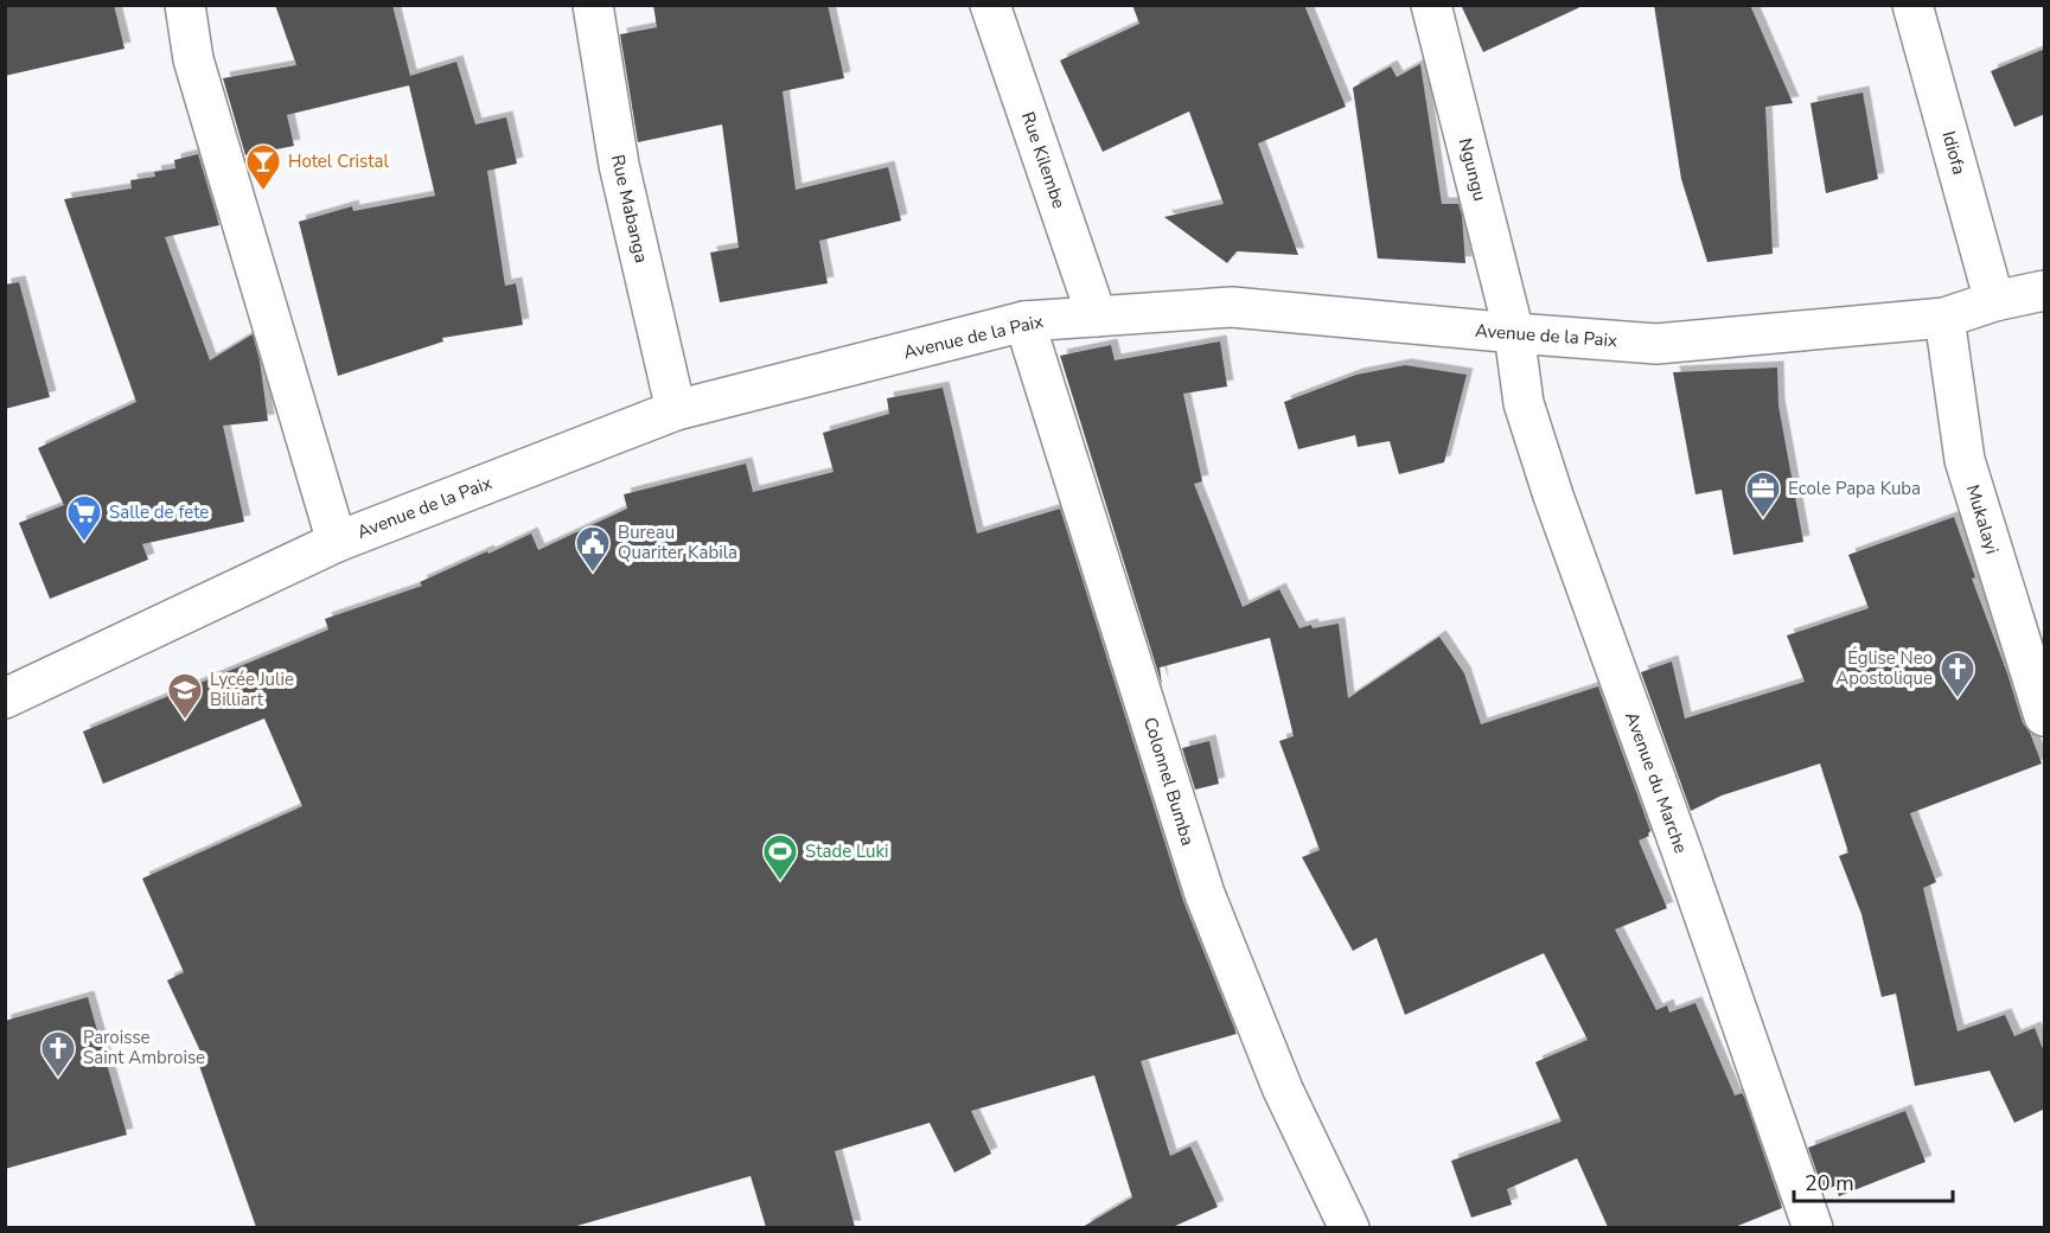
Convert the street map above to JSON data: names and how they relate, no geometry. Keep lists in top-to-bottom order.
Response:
{
  "streets": {
    "street": [
      "Idiofa",
      "Rue Kilembe",
      "Ngungu",
      "Rue Mabanga",
      "Avenue de la Paix",
      "Mukalayi",
      "Colonnel Bumba",
      "Avenue du Marche"
    ]
  },
  "crossings": [
    ["Idiofa", "Avenue de la Paix"],
    ["Rue Kilembe", "Avenue de la Paix"],
    ["Ngungu", "Avenue de la Paix"],
    ["Ngungu", "Avenue du Marche"],
    ["Rue Mabanga", "Avenue de la Paix"],
    ["Avenue de la Paix", "Mukalayi"],
    ["Avenue de la Paix", "Colonnel Bumba"],
    ["Avenue de la Paix", "Avenue du Marche"]
  ],
  "places": {
    "bar": ["Hotel Cristal"],
    "office": ["Ecole Papa Kuba"],
    "supermarket": ["Salle de fete"],
    "public building": ["Bureau Quariter Kabila"],
    "church": ["Église Neo Apostolique", "Paroisse Saint Ambroise"],
    "school or university": ["Lycée Julie Billiart"],
    "sports": ["Stade Luki"]
  },
  "scale_bar": "20 m"
}
